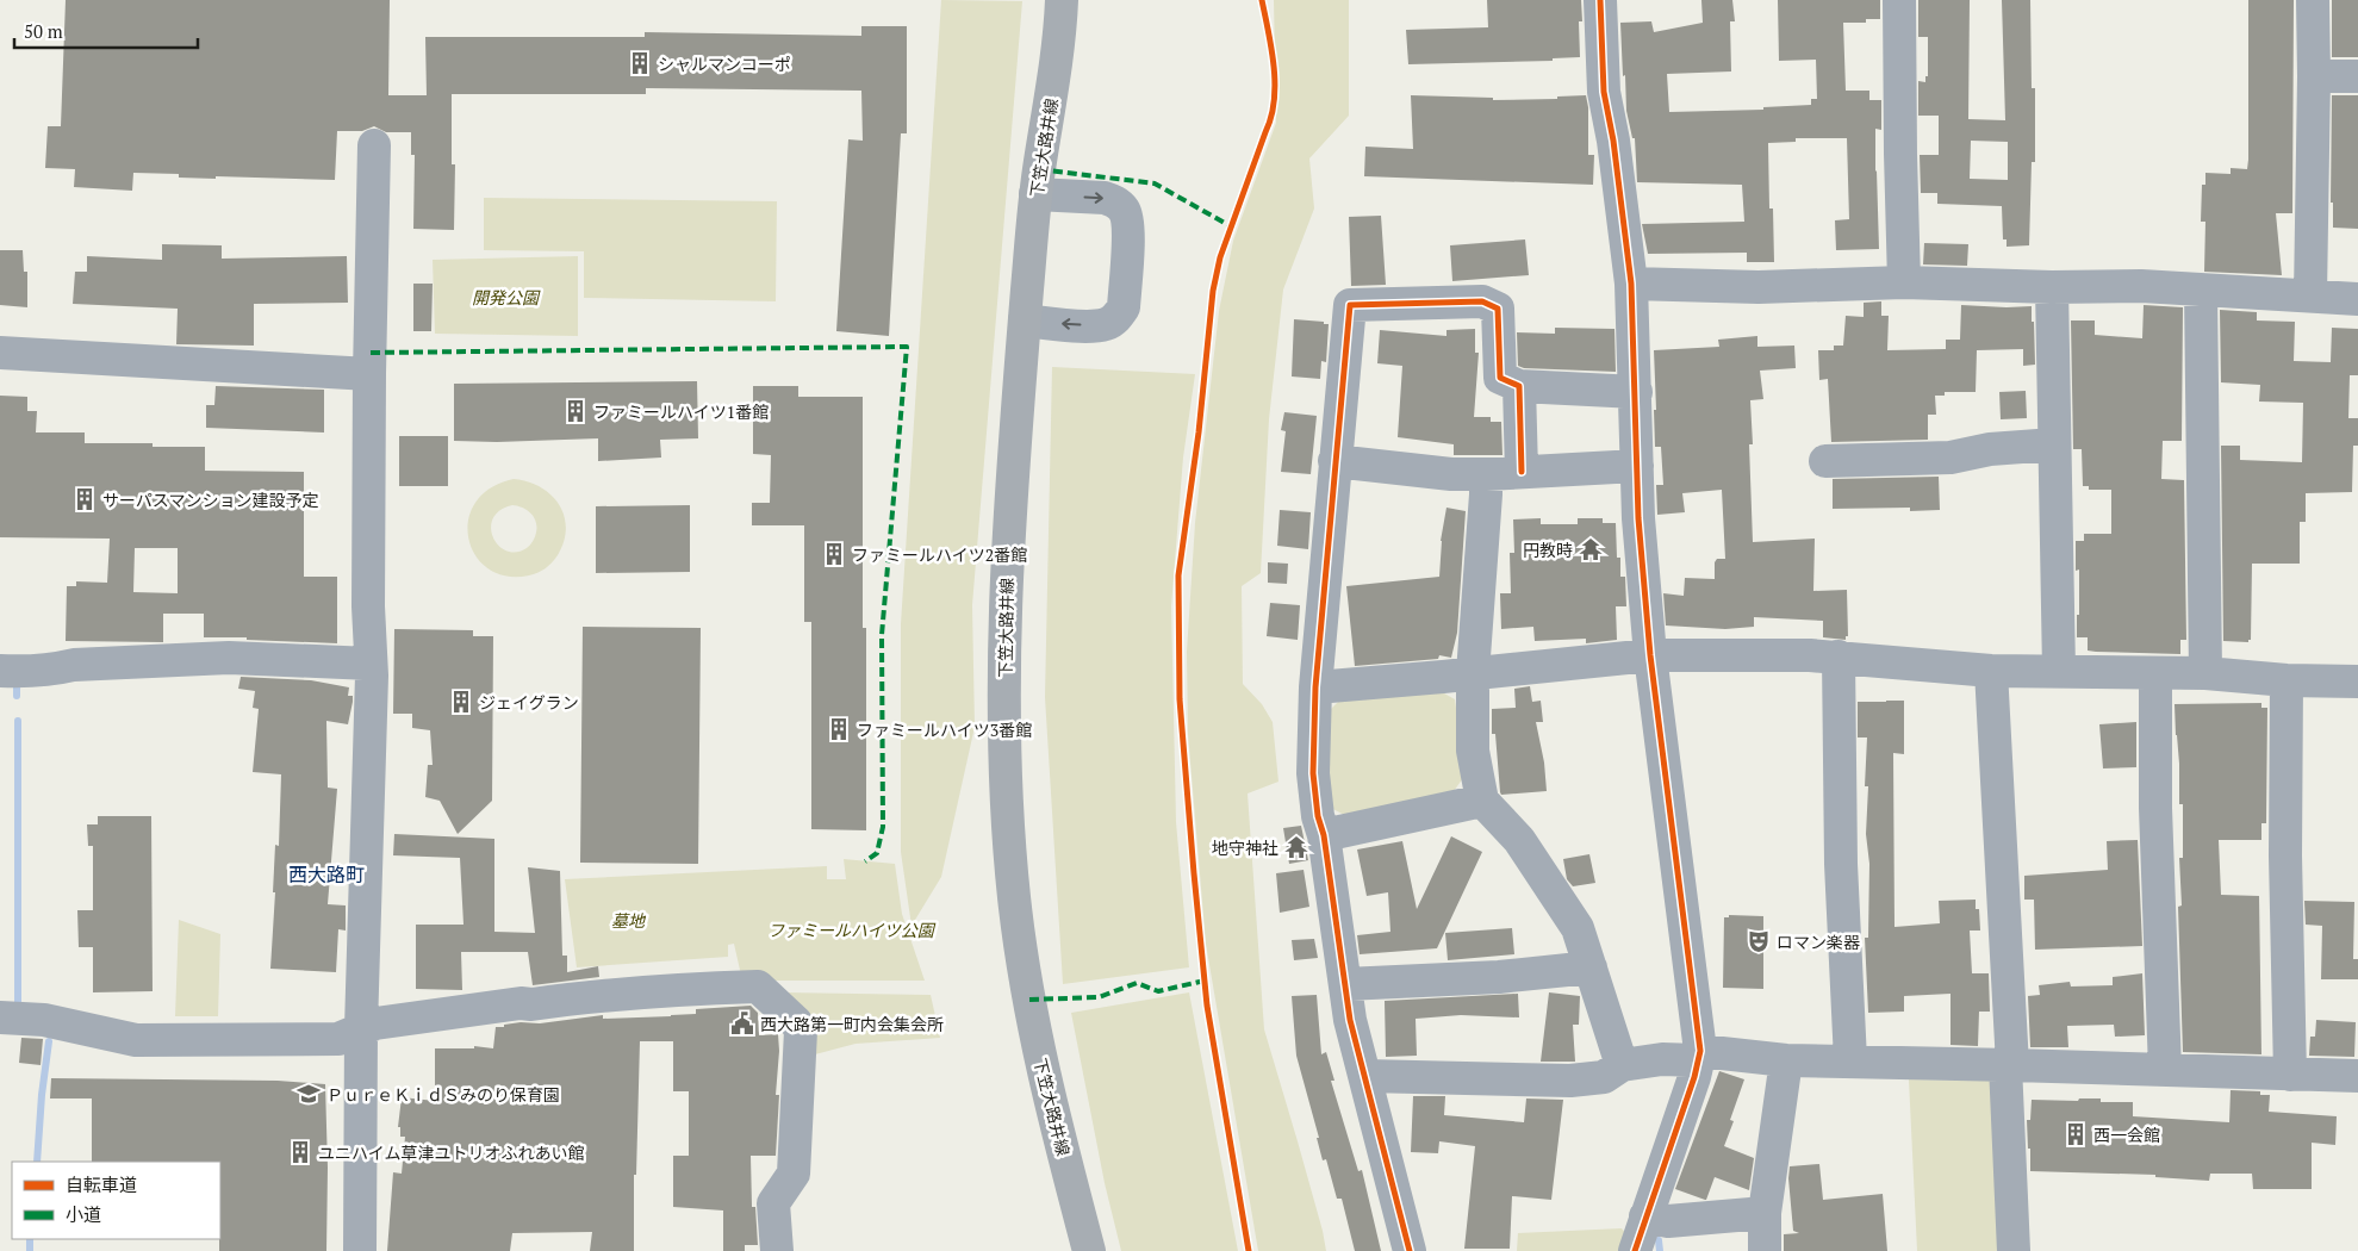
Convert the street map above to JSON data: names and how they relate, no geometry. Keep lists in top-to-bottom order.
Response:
{
  "streets": {
    "main road": ["下笠大路井線"]
  },
  "districts": ["西大路町"],
  "parks": ["開発公園", "墓地", "ファミールハイツ公園"],
  "places": {
    "building": [
      "シャルマンコーポ",
      "ファミールハイツ1番館",
      "サーパスマンション建設予定",
      "ファミールハイツ2番館",
      "ジェイグラン",
      "ファミールハイツ3番館",
      "西一会館",
      "ユニハイム草津ユトリオふれあい館"
    ],
    "temple": ["円教時", "地守神社"],
    "theatre": ["ロマン楽器"],
    "public building": ["西大路第一町内会集会所"],
    "school or university": ["ＰｕｒｅＫｉｄＳみのり保育園"]
  },
  "legend": ["自転車道", "小道"],
  "scale_bar": "50 m"
}
